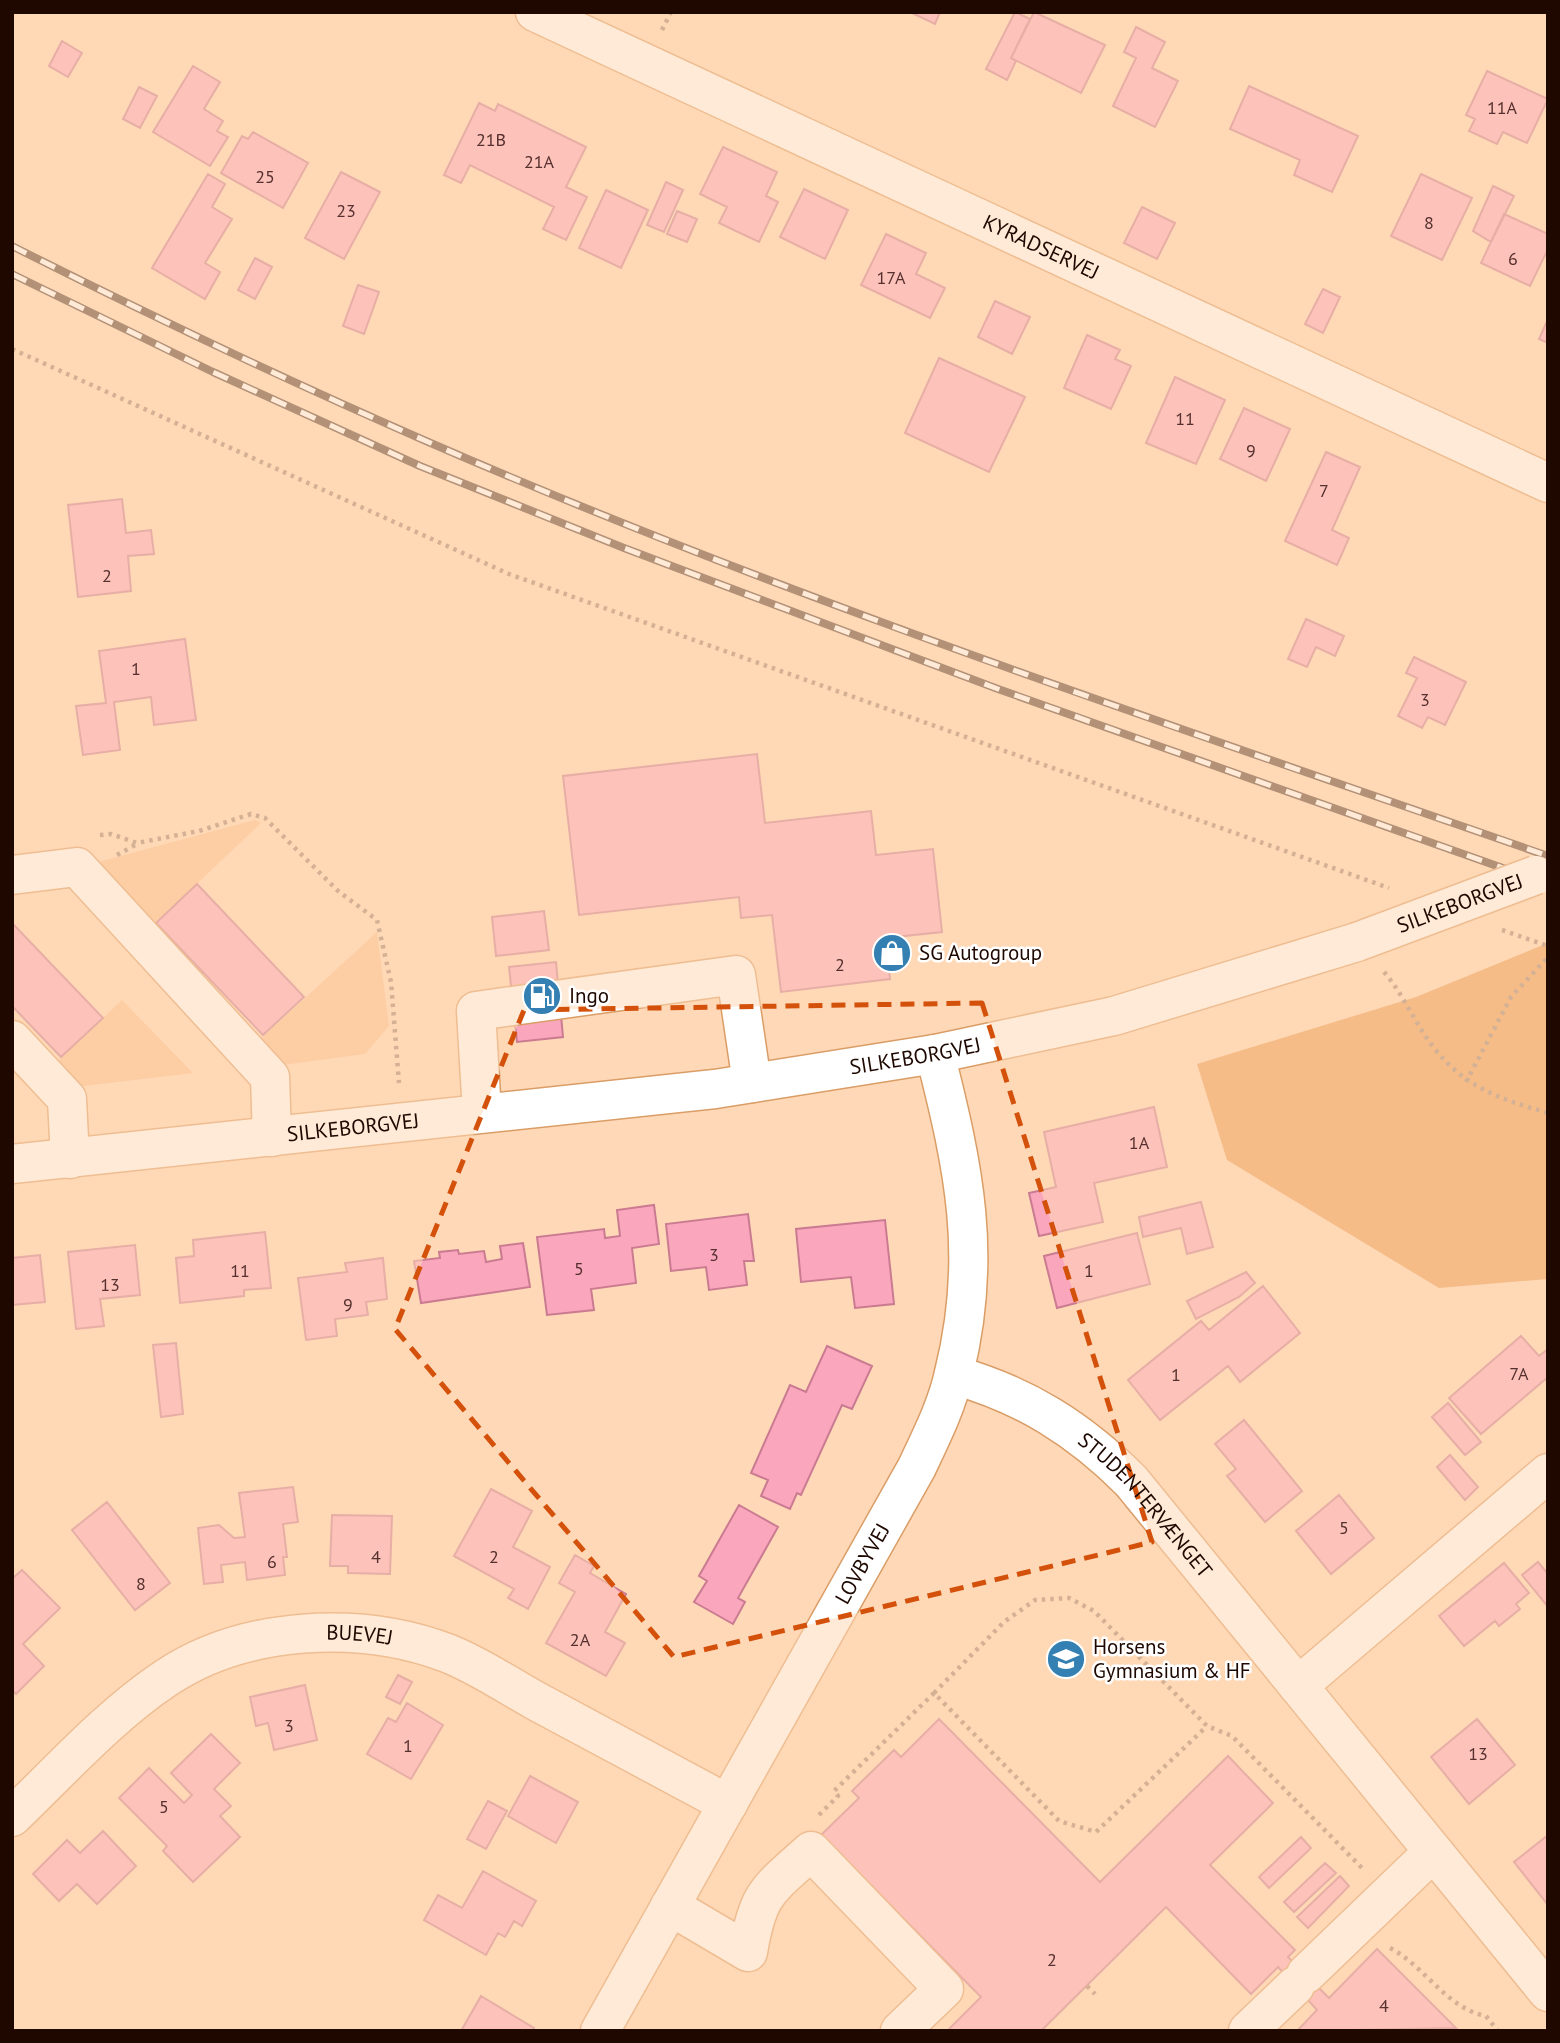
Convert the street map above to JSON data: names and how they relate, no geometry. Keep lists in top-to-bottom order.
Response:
{
  "streets": {
    "street": [
      "KYRADSERVEJ",
      "SILKEBORGVEJ",
      "STUDENTERVÆNGET",
      "LOVBYVEJ",
      "BUEVEJ"
    ]
  },
  "crossings": [
    ["SILKEBORGVEJ", "LOVBYVEJ"],
    ["STUDENTERVÆNGET", "LOVBYVEJ"],
    ["LOVBYVEJ", "BUEVEJ"]
  ],
  "places": {
    "shop": ["SG Autogroup"],
    "fuel station": ["Ingo"],
    "school or university": ["Horsens Gymnasium & HF"]
  },
  "house_numbers": [
    "11A",
    "21B",
    "21A",
    "25",
    "23",
    "8",
    "6",
    "17A",
    "11",
    "9",
    "7",
    "2",
    "1",
    "3",
    "2",
    "1A",
    "3",
    "5",
    "11",
    "1",
    "13",
    "9",
    "7A",
    "1",
    "5",
    "4",
    "2",
    "6",
    "8",
    "2A",
    "3",
    "1",
    "13",
    "5",
    "2",
    "4"
  ]
}
